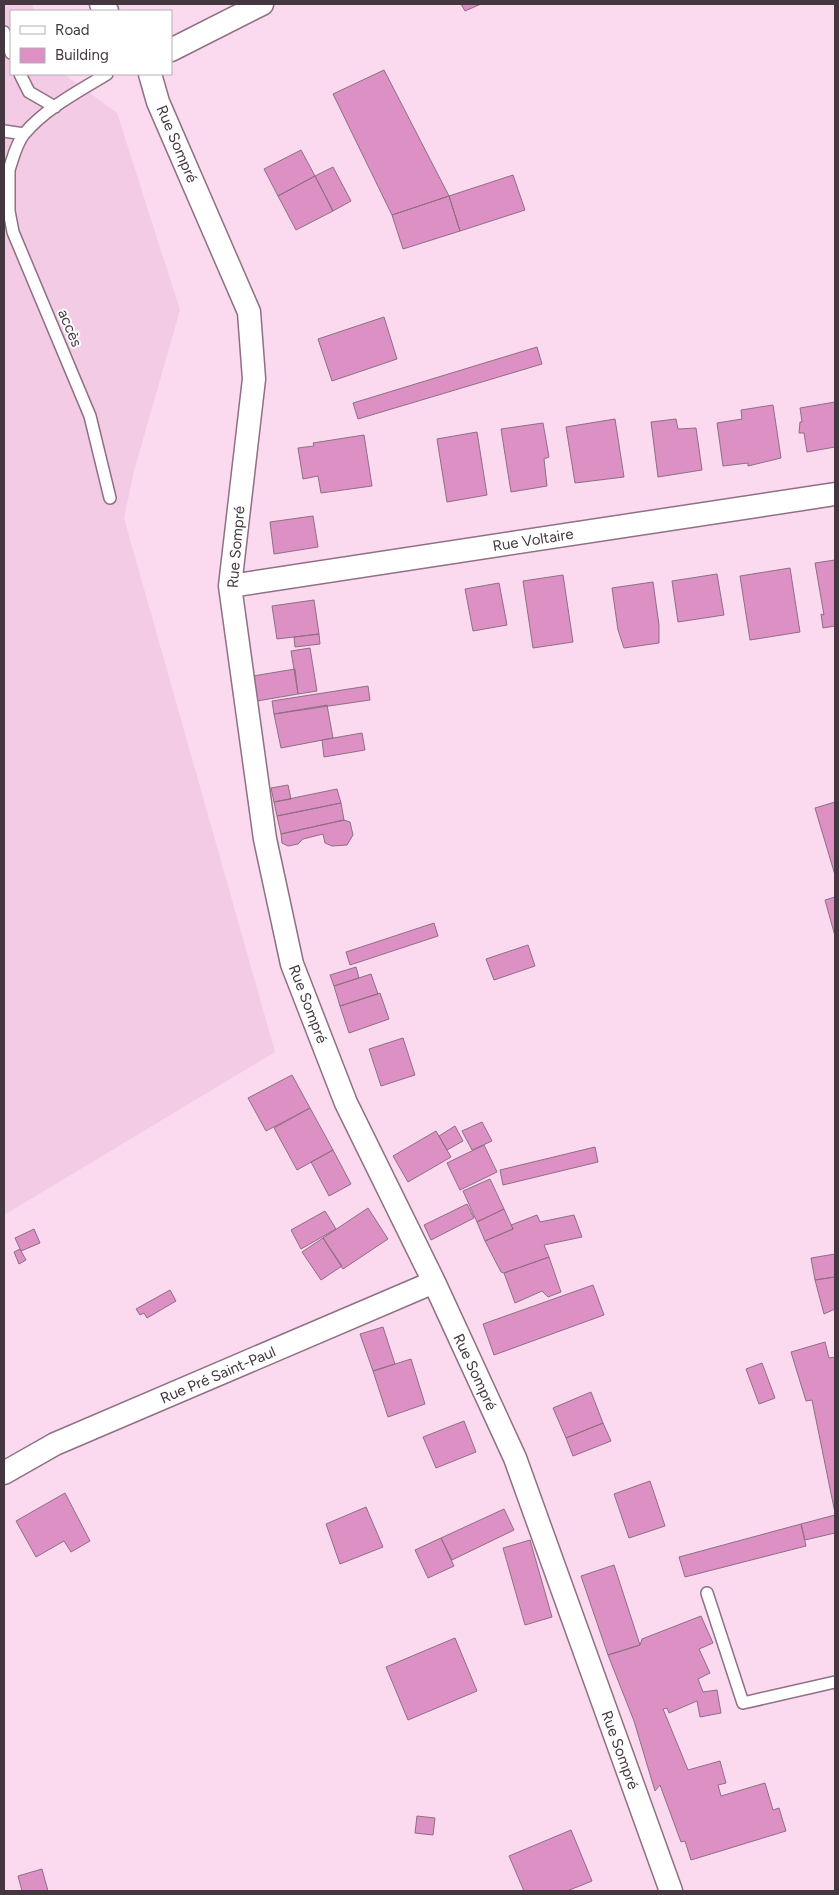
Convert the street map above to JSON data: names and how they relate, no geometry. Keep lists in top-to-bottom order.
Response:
{
  "streets": {
    "street": ["Rue Sompré", "Rue Voltaire", "Rue Pré Saint-Paul"],
    "lane": ["accès"]
  },
  "crossings": [
    ["Rue Sompré", "Rue Voltaire"],
    ["Rue Sompré", "Rue Pré Saint-Paul"]
  ],
  "legend": ["Road", "Building"]
}
